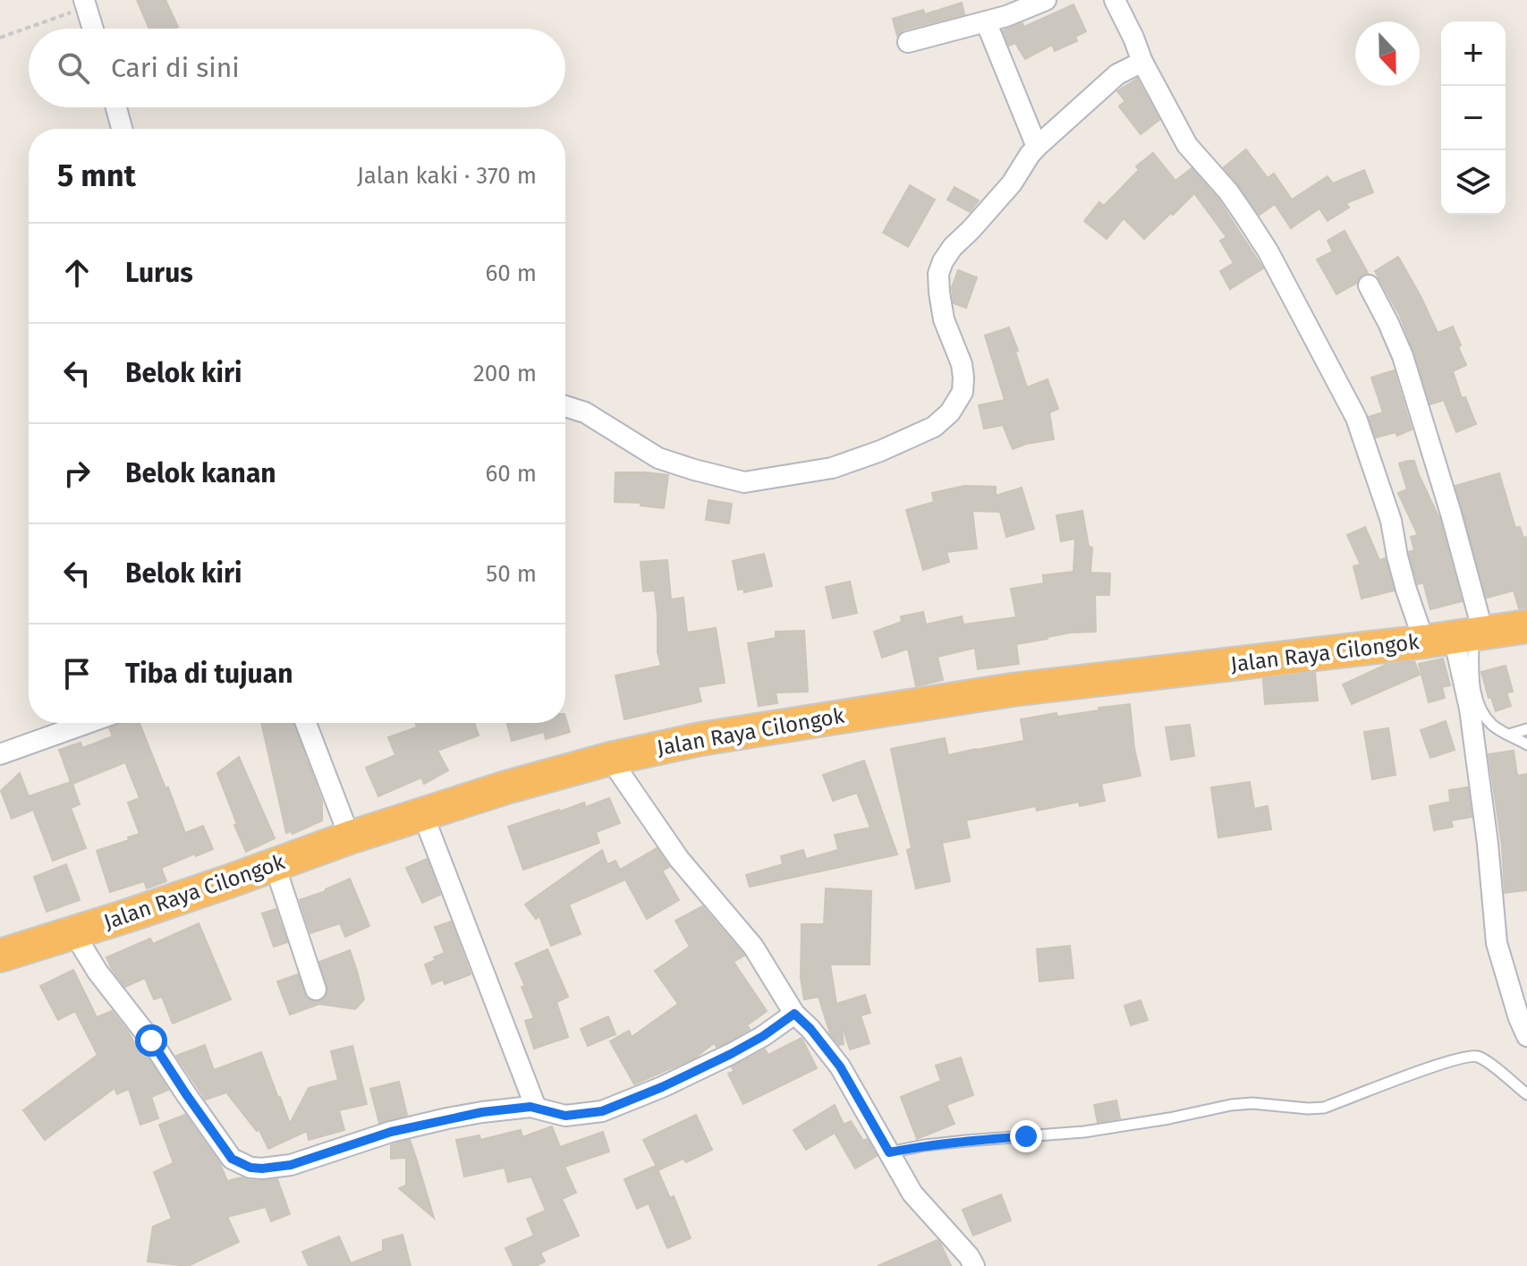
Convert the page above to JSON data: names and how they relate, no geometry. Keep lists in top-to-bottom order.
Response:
{
  "streets": {
    "highway": ["Jalan Raya Cilongok"]
  },
  "north": "bottom",
  "page": {
    "map_buttons": ["+", "−"],
    "search": "Cari di sini",
    "heading": ["5 mnt", "Jalan kaki · 370 m"],
    "list": [
      ["Lurus", "60 m"],
      ["Belok kiri", "200 m"],
      ["Belok kanan", "60 m"],
      ["Belok kiri", "50 m"],
      "Tiba di tujuan"
    ]
  }
}
